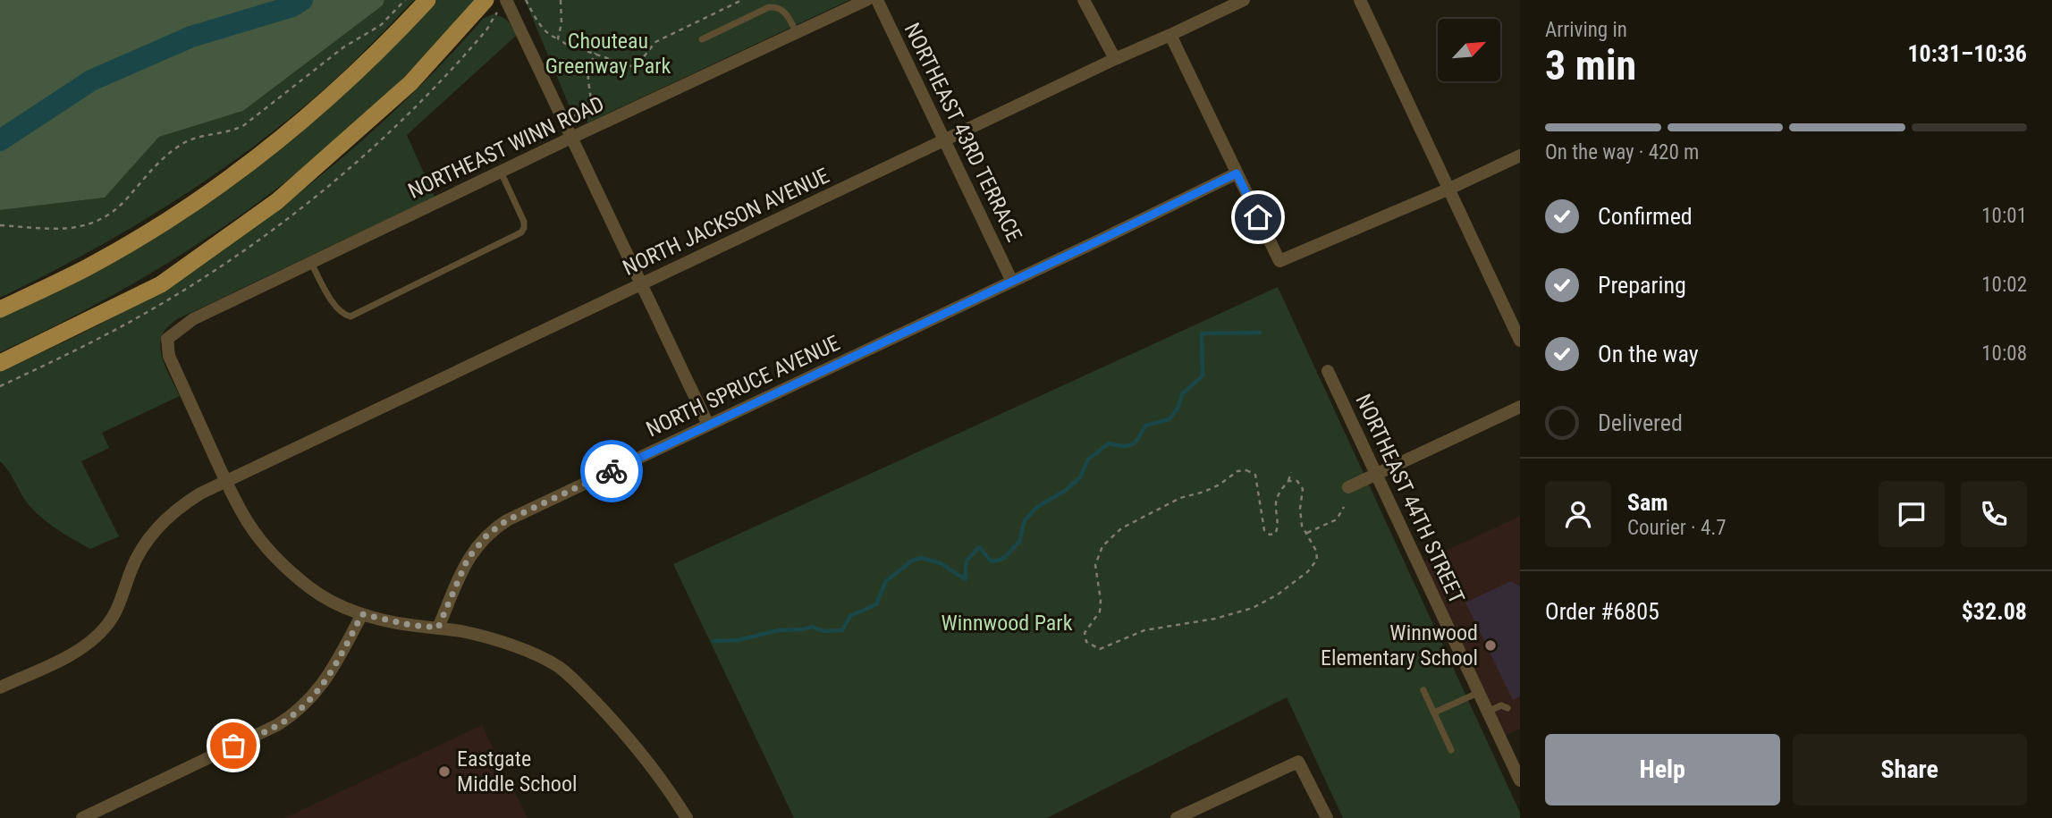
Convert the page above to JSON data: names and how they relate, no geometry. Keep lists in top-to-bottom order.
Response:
{
  "streets": {
    "street": [
      "NORTHEAST 43RD TERRACE",
      "NORTHEAST WINN ROAD",
      "NORTH JACKSON AVENUE",
      "NORTH SPRUCE AVENUE",
      "NORTHEAST 44TH STREET"
    ]
  },
  "crossings": [
    ["NORTHEAST 43RD TERRACE", "NORTH JACKSON AVENUE"],
    ["NORTHEAST 43RD TERRACE", "NORTH SPRUCE AVENUE"],
    ["NORTHEAST WINN ROAD", "NORTH JACKSON AVENUE"]
  ],
  "parks": ["Chouteau Greenway Park", "Winnwood Park"],
  "places": ["Winnwood Elementary School", "Eastgate Middle School"],
  "north": "top right",
  "page": {
    "heading": ["3 min", "Arriving in", "10:31–10:36"],
    "panel": [
      "Sam",
      "Courier · 4.7",
      "Order #6805",
      "$32.08"
    ],
    "bar": "On the way · 420 m",
    "list": [
      ["Confirmed", "10:01"],
      ["Preparing", "10:02"],
      ["On the way", "10:08"],
      "Delivered"
    ],
    "buttons": ["Help", "Share"]
  }
}
